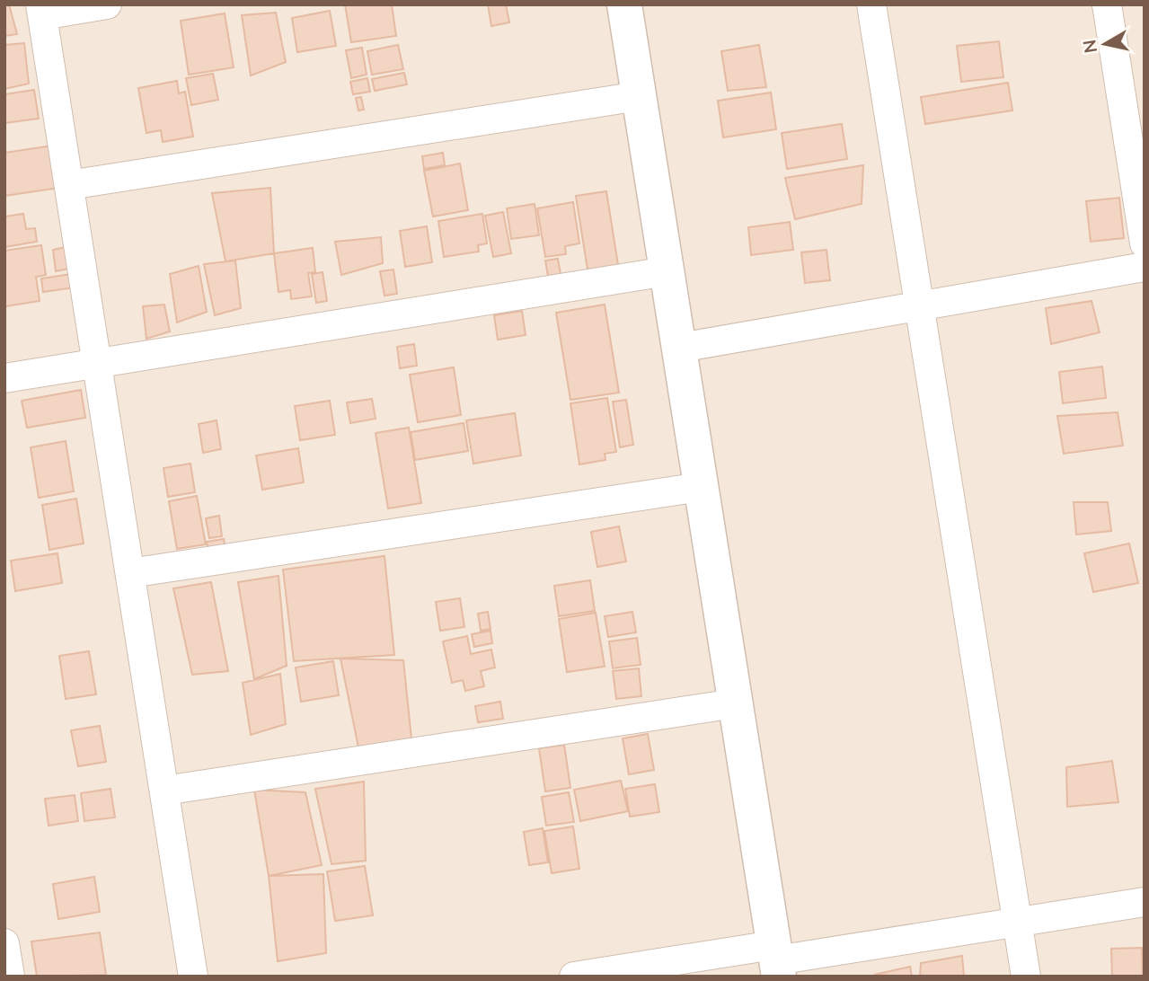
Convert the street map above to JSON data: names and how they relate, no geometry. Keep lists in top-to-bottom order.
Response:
{
  "north": "left"
}
